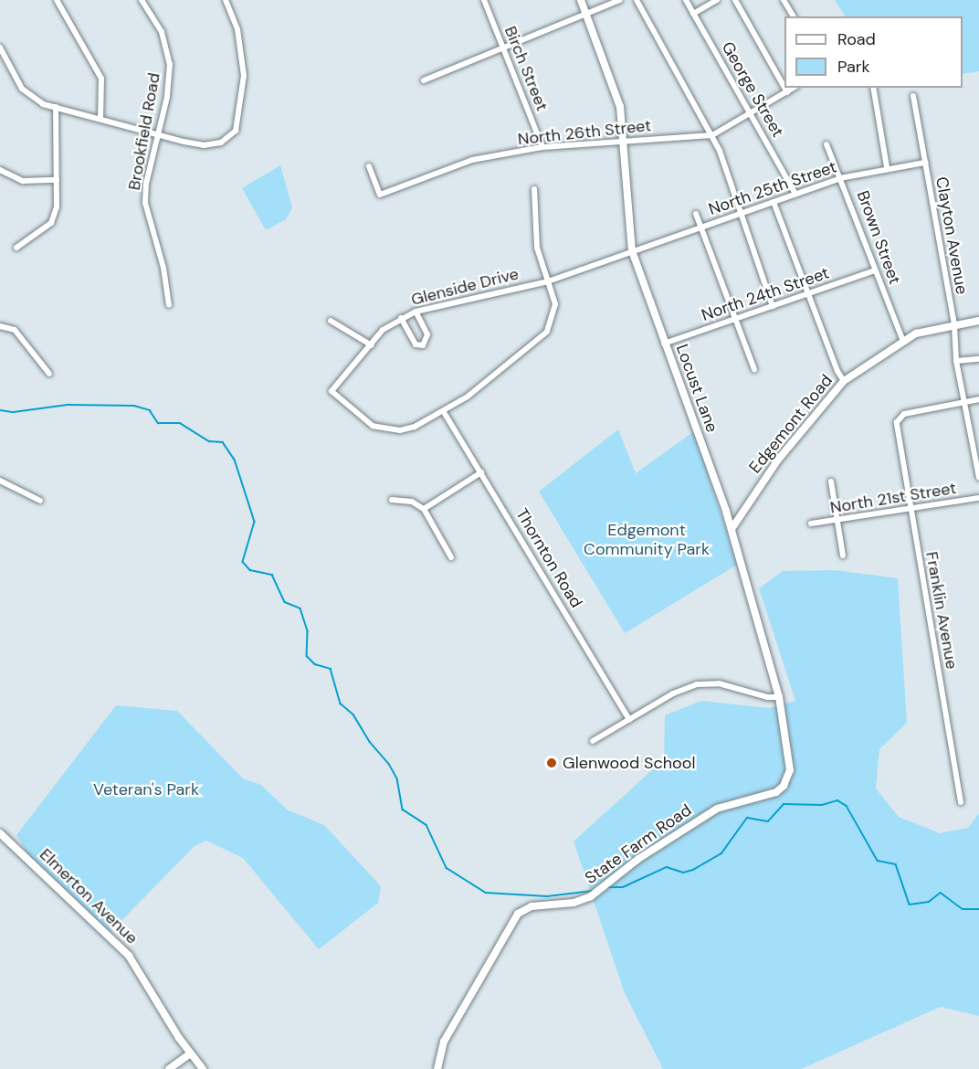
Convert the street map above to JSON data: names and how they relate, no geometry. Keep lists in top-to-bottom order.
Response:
{
  "streets": {
    "street": [
      "Birch Street",
      "George Street",
      "Brookfield Road",
      "North 26th Street",
      "North 25th Street",
      "Clayton Avenue",
      "Brown Street",
      "Glenside Drive",
      "North 24th Street",
      "Locust Lane",
      "Edgemont Road",
      "North 21st Street",
      "Thornton Road",
      "Franklin Avenue",
      "State Farm Road",
      "Elmerton Avenue"
    ]
  },
  "crossings": [
    ["Birch Street", "North 26th Street"],
    ["George Street", "North 26th Street"],
    ["George Street", "North 25th Street"],
    ["North 26th Street", "Locust Lane"],
    ["North 25th Street", "Clayton Avenue"],
    ["North 25th Street", "Brown Street"],
    ["North 25th Street", "Glenside Drive"],
    ["North 25th Street", "Locust Lane"],
    ["Clayton Avenue", "Edgemont Road"],
    ["Clayton Avenue", "Franklin Avenue"],
    ["Brown Street", "North 24th Street"],
    ["Brown Street", "Edgemont Road"],
    ["Glenside Drive", "Locust Lane"],
    ["Glenside Drive", "Thornton Road"],
    ["North 24th Street", "Locust Lane"],
    ["Locust Lane", "Edgemont Road"],
    ["Locust Lane", "State Farm Road"],
    ["North 21st Street", "Franklin Avenue"]
  ],
  "parks": ["Edgemont Community Park", "Veteran's Park"],
  "places": ["Glenwood School"],
  "legend": ["Road", "Park"]
}
